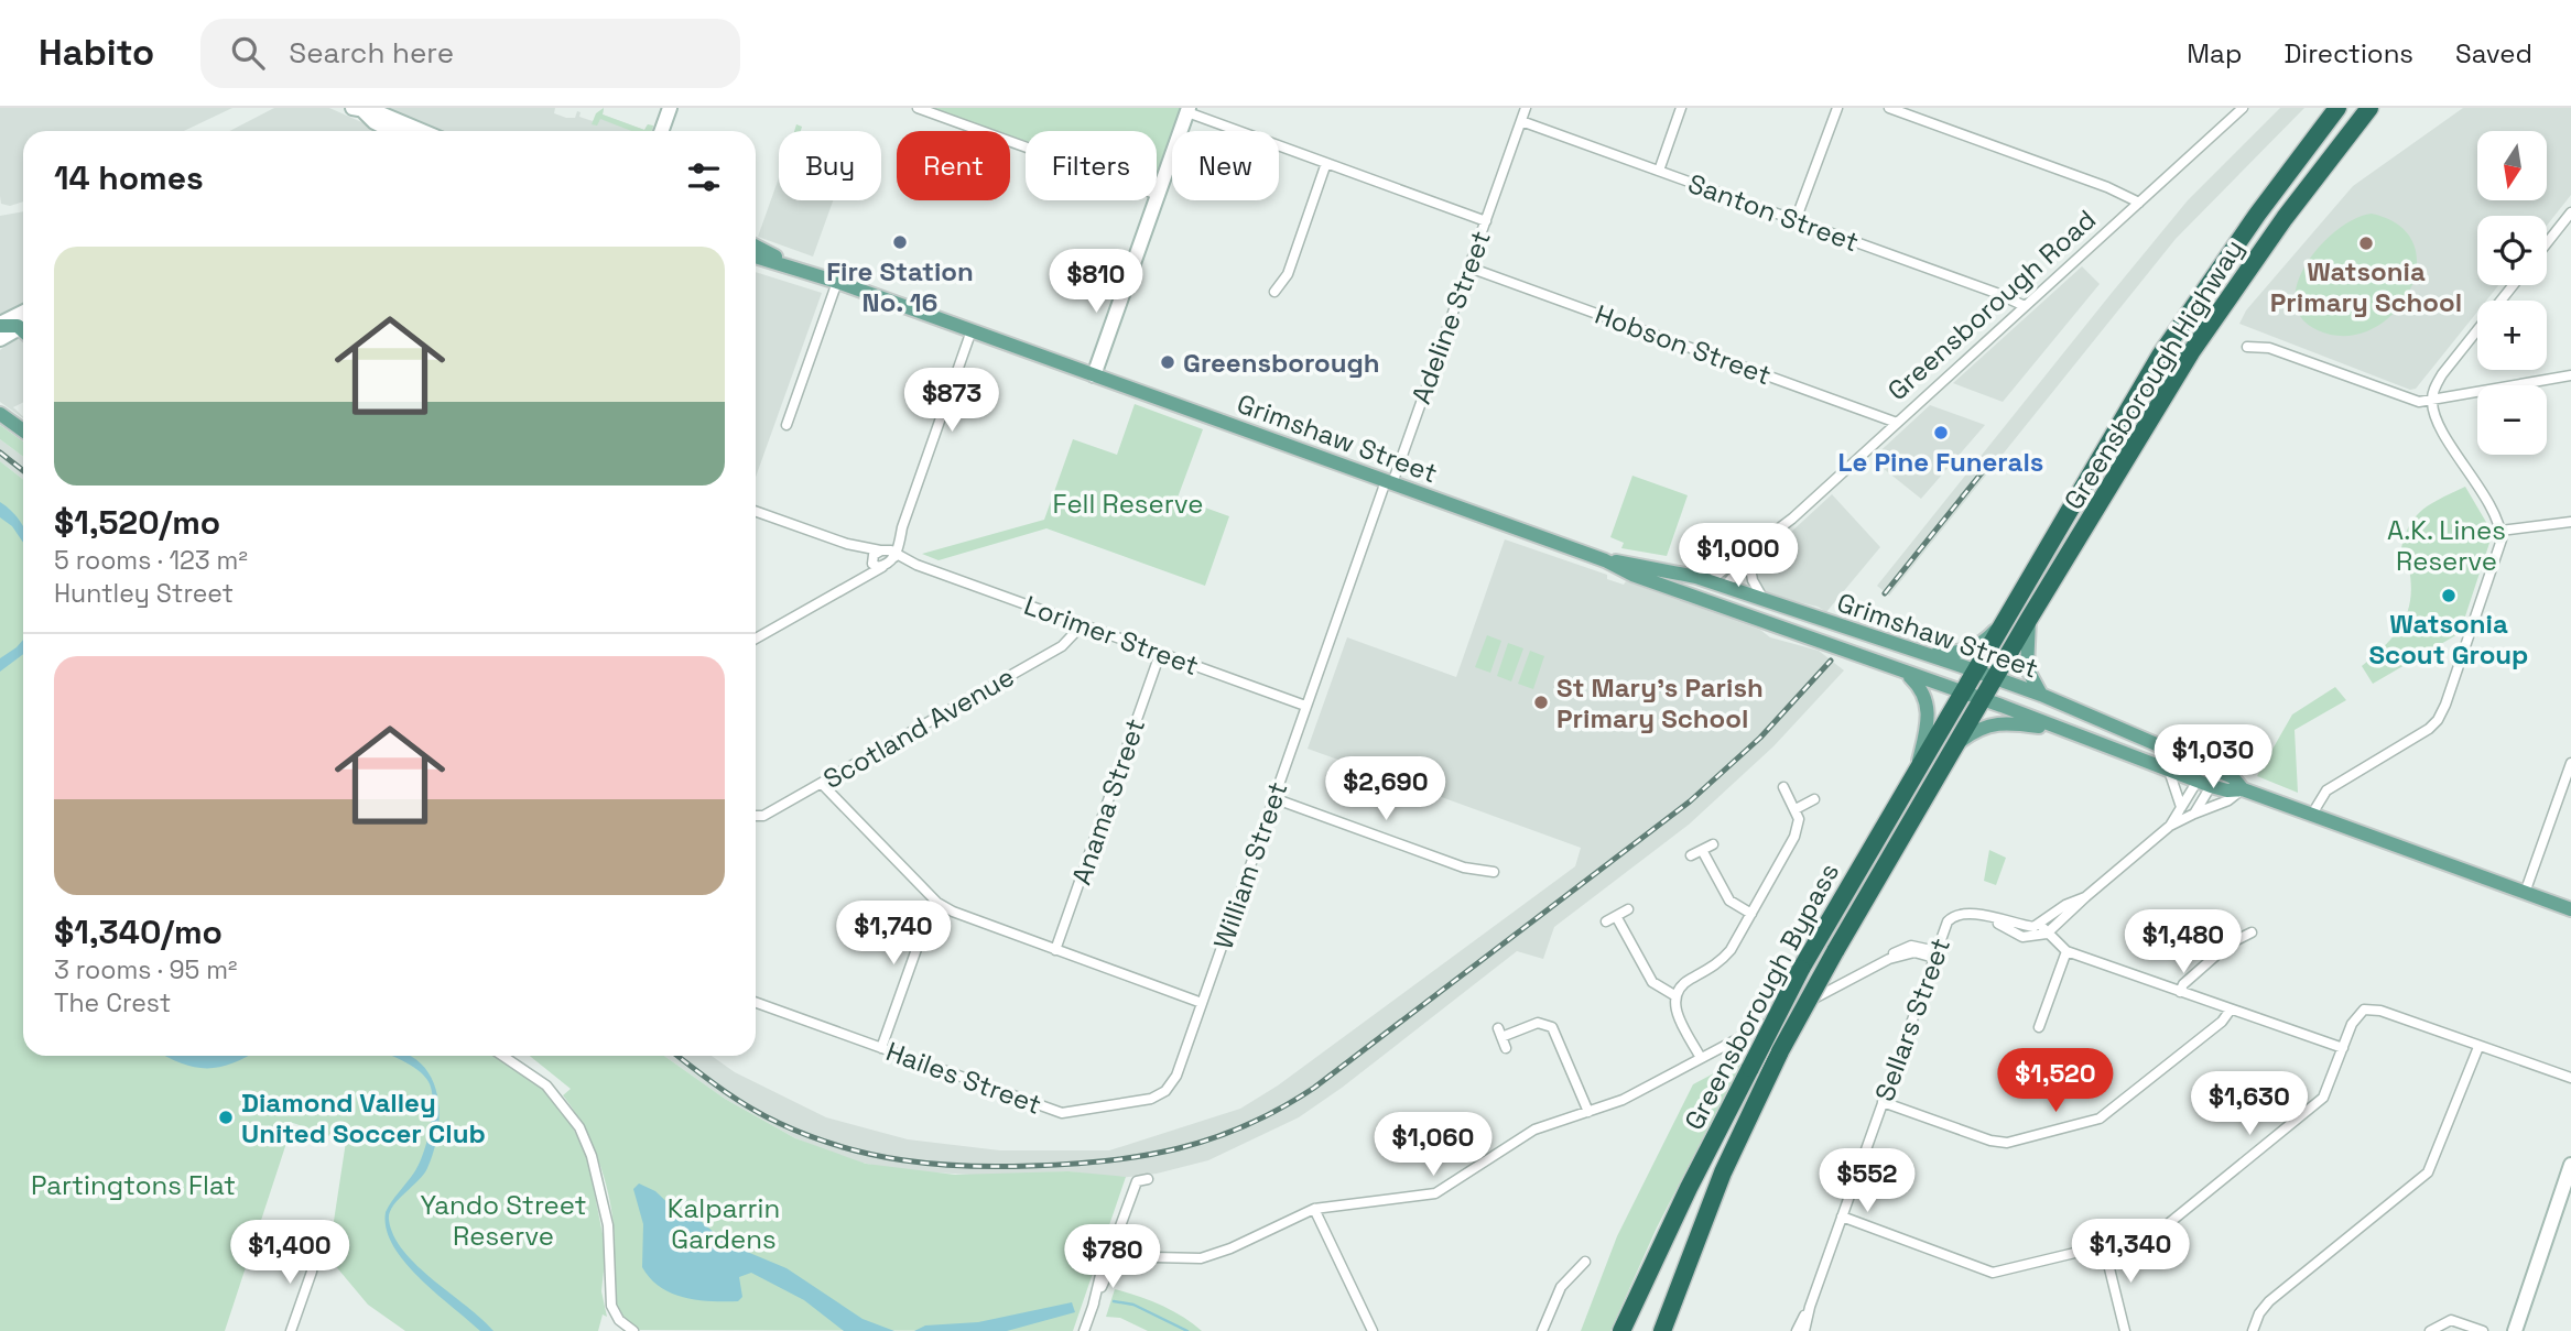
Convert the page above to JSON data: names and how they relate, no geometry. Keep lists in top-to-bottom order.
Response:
{
  "streets": {
    "highway": ["Greensborough Highway", "Greensborough Bypass"],
    "main road": ["Greensborough Road", "Grimshaw Street"],
    "street": [
      "Santon Street",
      "Adeline Street",
      "Hobson Street",
      "Lorimer Street",
      "Scotland Avenue",
      "Anama Street",
      "William Street",
      "Sellars Street",
      "Hailes Street"
    ]
  },
  "crossings": [
    ["Santon Street", "Greensborough Road"],
    ["Santon Street", "Adeline Street"],
    ["Greensborough Road", "Hobson Street"],
    ["Greensborough Road", "Grimshaw Street"],
    ["Adeline Street", "Hobson Street"],
    ["Adeline Street", "Grimshaw Street"],
    ["Adeline Street", "William Street"],
    ["Greensborough Highway", "Grimshaw Street"],
    ["Greensborough Highway", "Greensborough Bypass"],
    ["Grimshaw Street", "William Street"],
    ["Grimshaw Street", "Greensborough Bypass"],
    ["Lorimer Street", "Scotland Avenue"],
    ["Lorimer Street", "Anama Street"],
    ["Lorimer Street", "William Street"],
    ["William Street", "Hailes Street"]
  ],
  "parks": [
    "Fell Reserve",
    "A.K. Lines Reserve",
    "Partingtons Flat",
    "Yando Street Reserve",
    "Kalparrin Gardens"
  ],
  "places": [
    "Fire Station No. 16",
    "Watsonia Primary School",
    "Greensborough",
    "Le Pine Funerals",
    "Watsonia Scout Group",
    "St Mary's Parish Primary School",
    "Diamond Valley United Soccer Club"
  ],
  "north": "bottom",
  "page": {
    "header": "Habito",
    "search": "Search here",
    "nav": ["Map", "Directions", "Saved"],
    "map_buttons": ["+", "−"],
    "chip": [
      "Buy",
      "Rent",
      "Filters",
      "New"
    ],
    "heading": "14 homes",
    "list": [
      {
        "name": "$1,520/mo",
        "note": "5 rooms · 123 m² · Huntley Street"
      },
      {
        "name": "$1,340/mo",
        "note": "3 rooms · 95 m² · The Crest"
      }
    ],
    "price": [
      "$810",
      "$873",
      "$1,000",
      "$1,030",
      "$2,690",
      "$1,740",
      "$1,480",
      "$1,520",
      "$1,630",
      "$1,060",
      "$552",
      "$1,340",
      "$1,400",
      "$780"
    ]
  }
}
